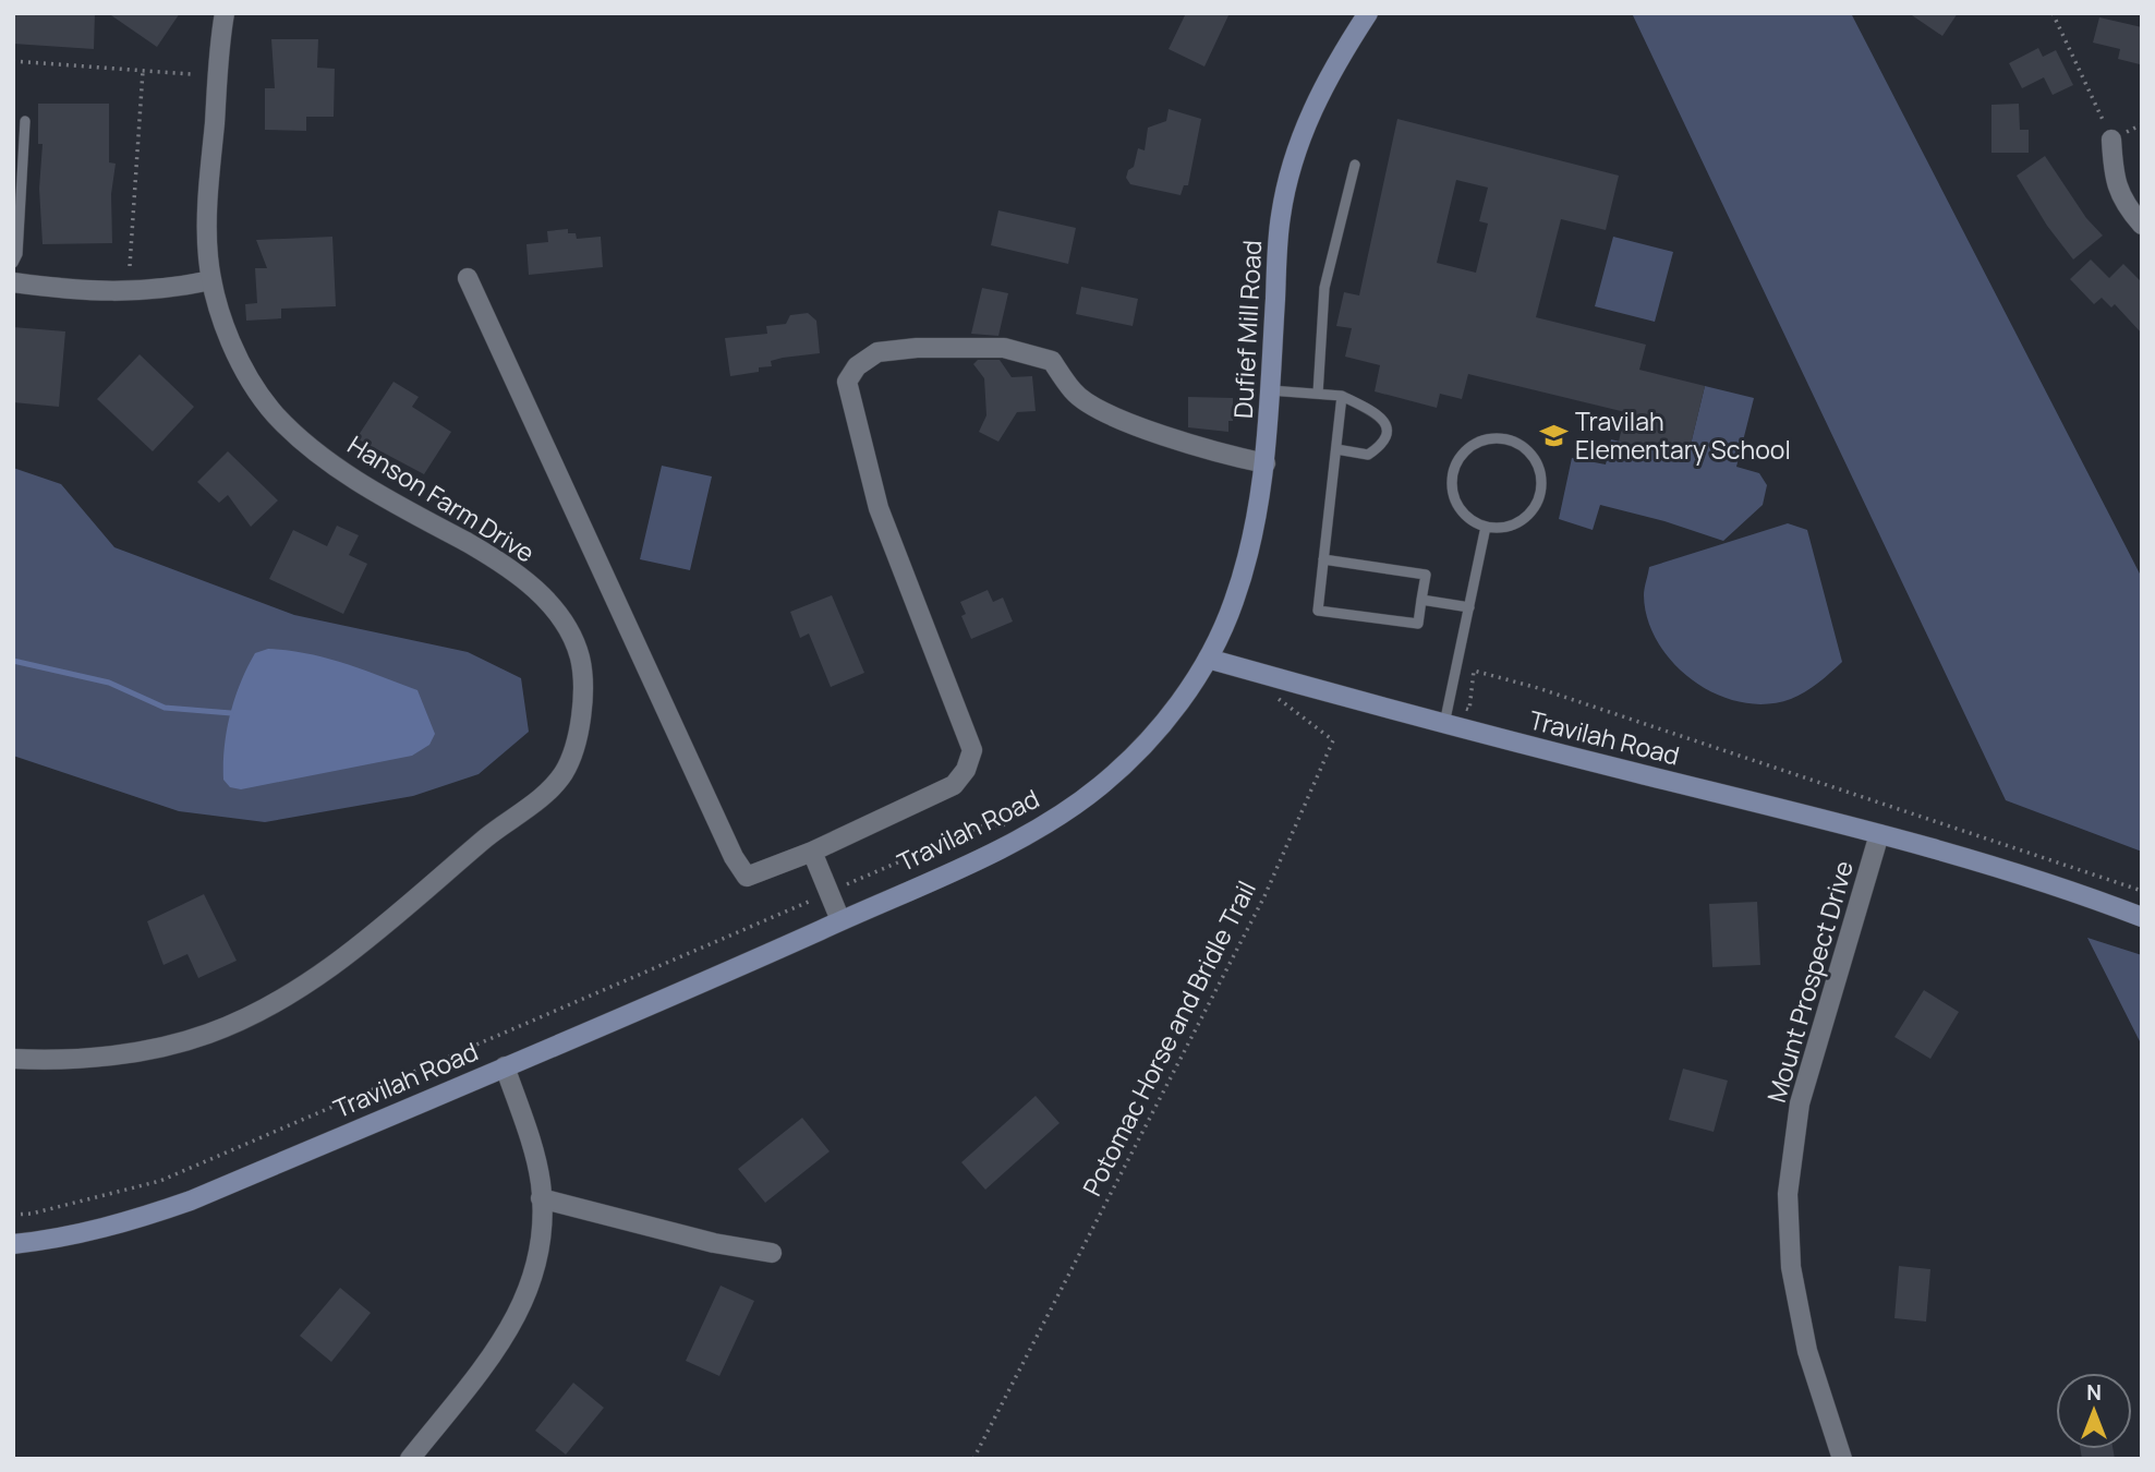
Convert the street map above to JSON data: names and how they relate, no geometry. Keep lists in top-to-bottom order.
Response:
{
  "streets": {
    "main road": ["Dufief Mill Road", "Travilah Road"],
    "street": ["Hanson Farm Drive", "Mount Prospect Drive"],
    "path": ["Potomac Horse and Bridle Trail"]
  },
  "crossings": [
    ["Dufief Mill Road", "Travilah Road"],
    ["Travilah Road", "Mount Prospect Drive"]
  ],
  "places": {
    "school or university": ["Travilah Elementary School"]
  },
  "north": "top"
}
